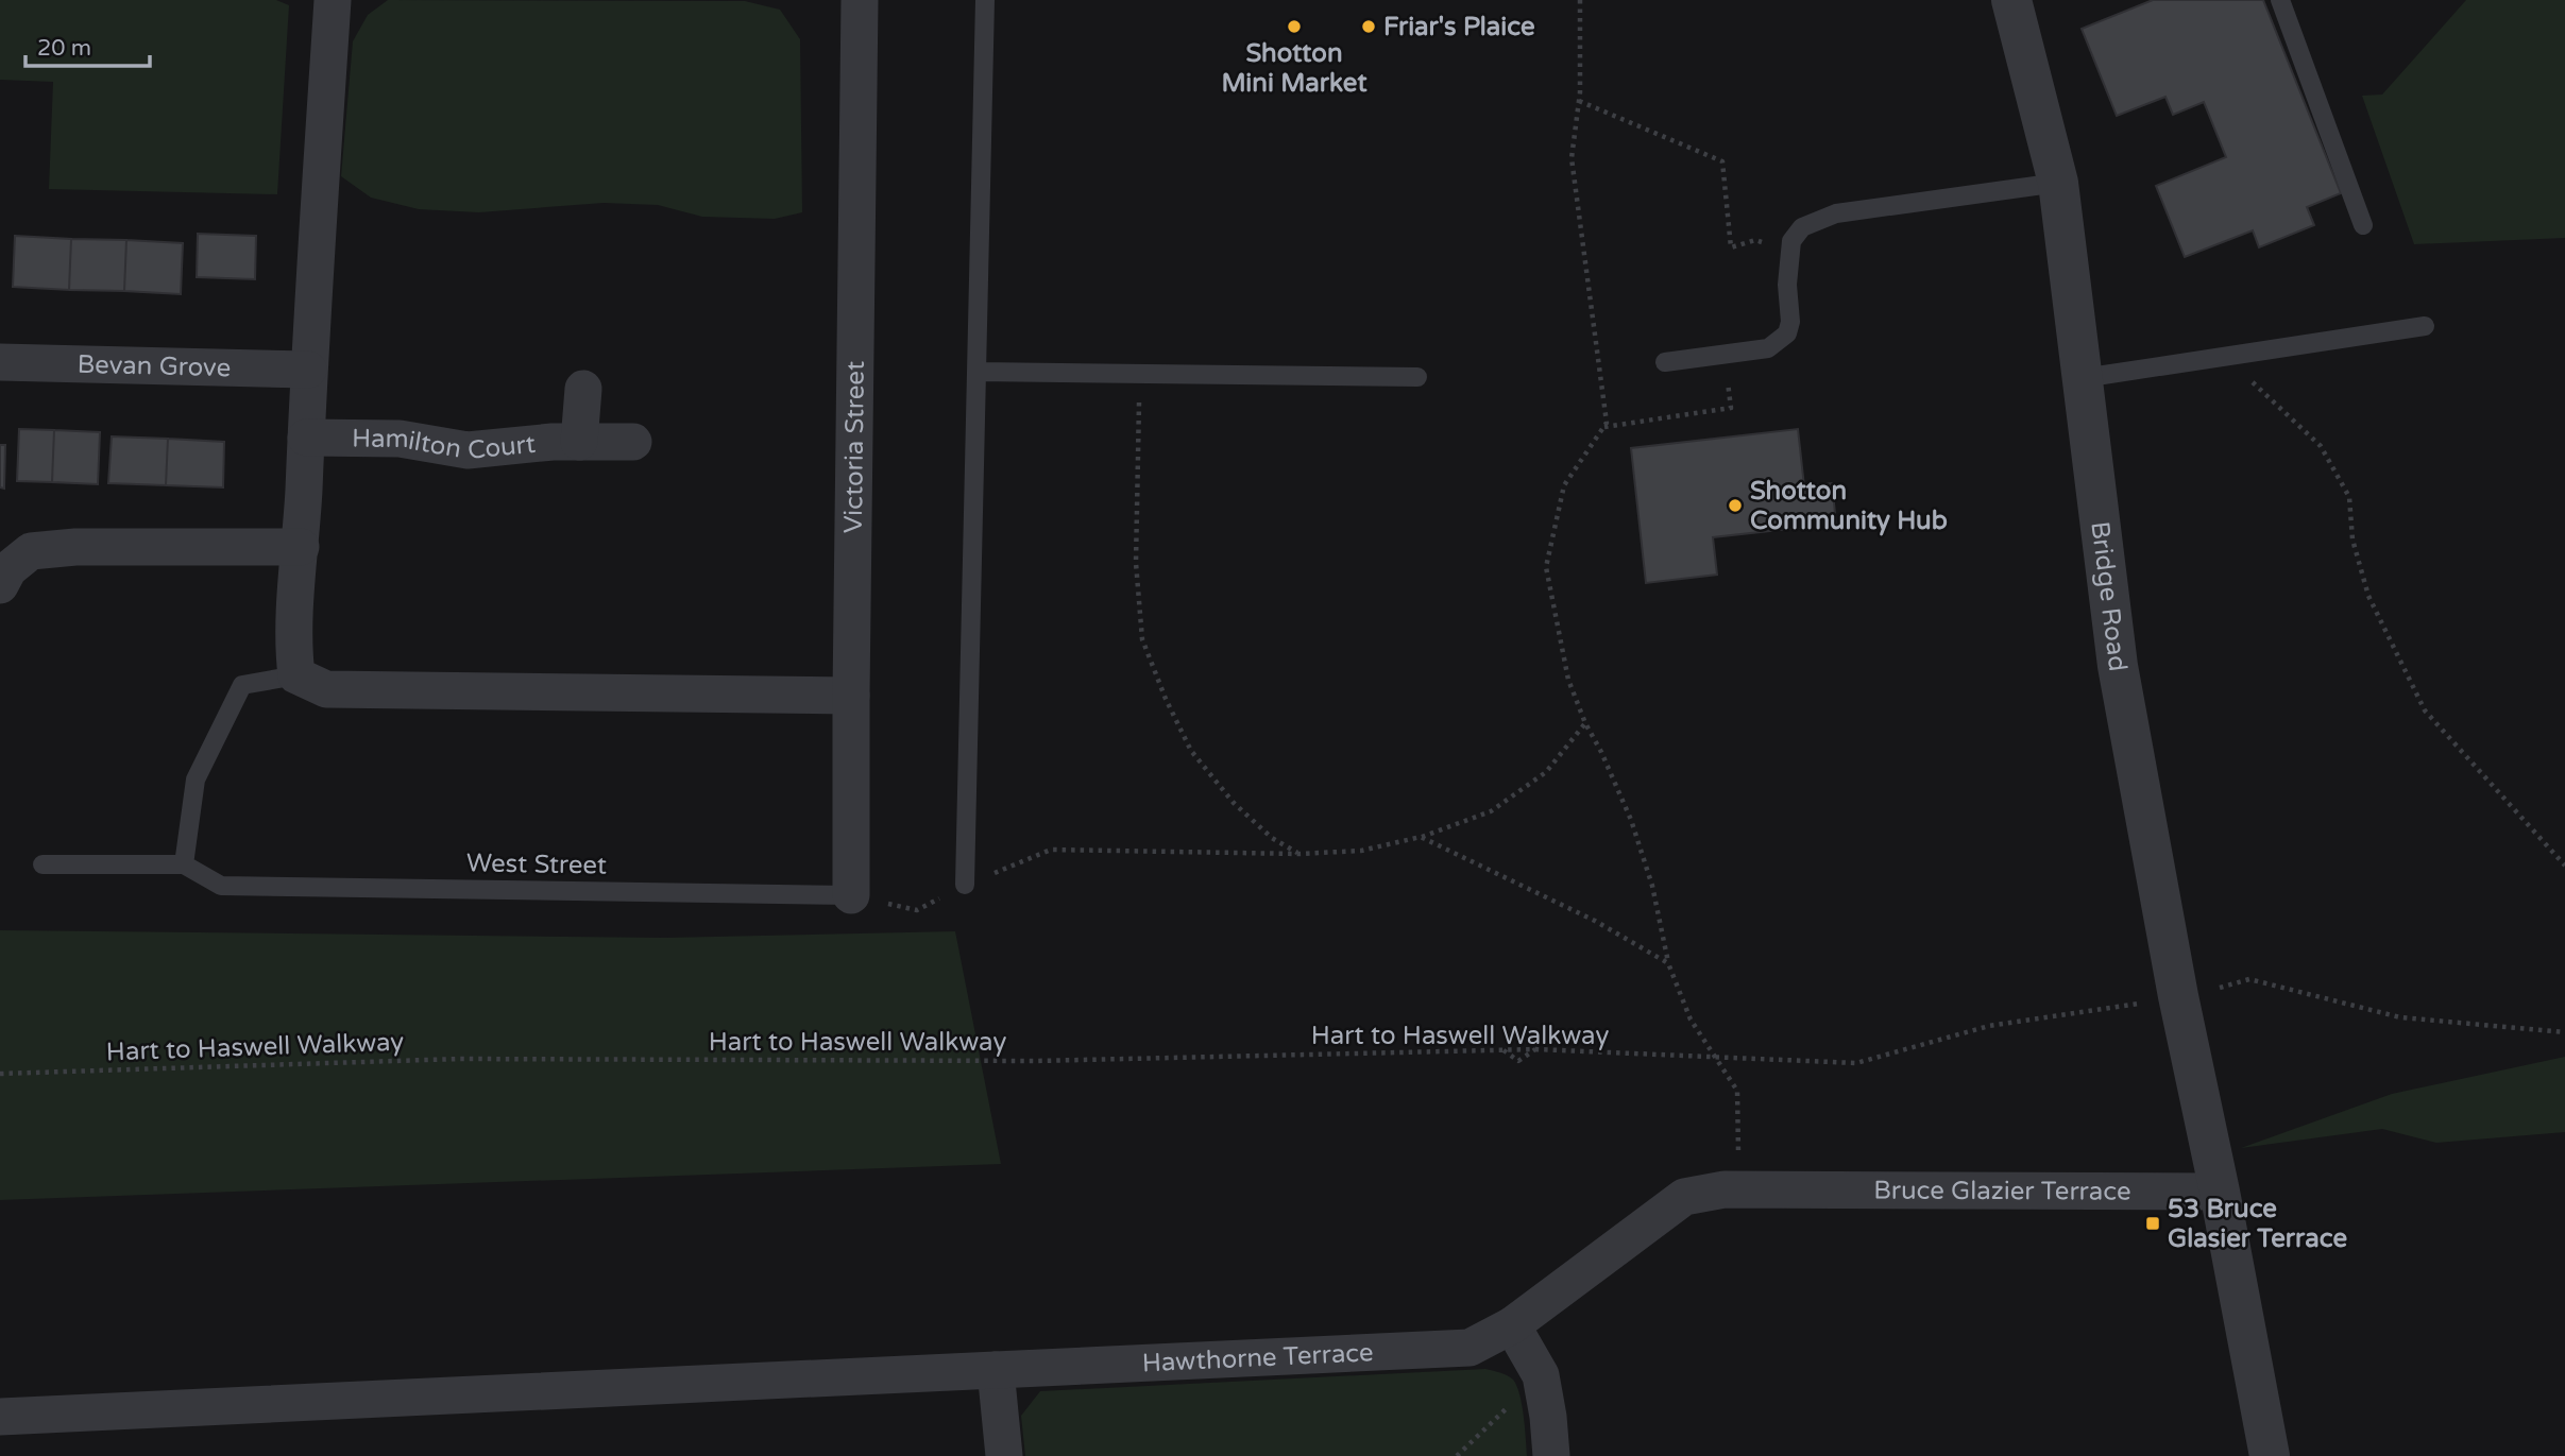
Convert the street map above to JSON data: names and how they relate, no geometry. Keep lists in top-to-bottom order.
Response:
{
  "streets": {
    "street": [
      "Bevan Grove",
      "Hamilton Court",
      "Victoria Street",
      "Bridge Road",
      "Bruce Glazier Terrace",
      "Hawthorne Terrace"
    ],
    "lane": ["West Street"],
    "path": ["Hart to Haswell Walkway"]
  },
  "crossings": [
    ["Victoria Street", "West Street"],
    ["Bridge Road", "Bruce Glazier Terrace"],
    ["Bruce Glazier Terrace", "Hawthorne Terrace"]
  ],
  "places": {
    "other": ["Shotton Mini Market", "Friar's Plaice", "Shotton Community Hub"],
    "transit": ["53 Bruce Glasier Terrace"]
  },
  "scale_bar": "20 m"
}
